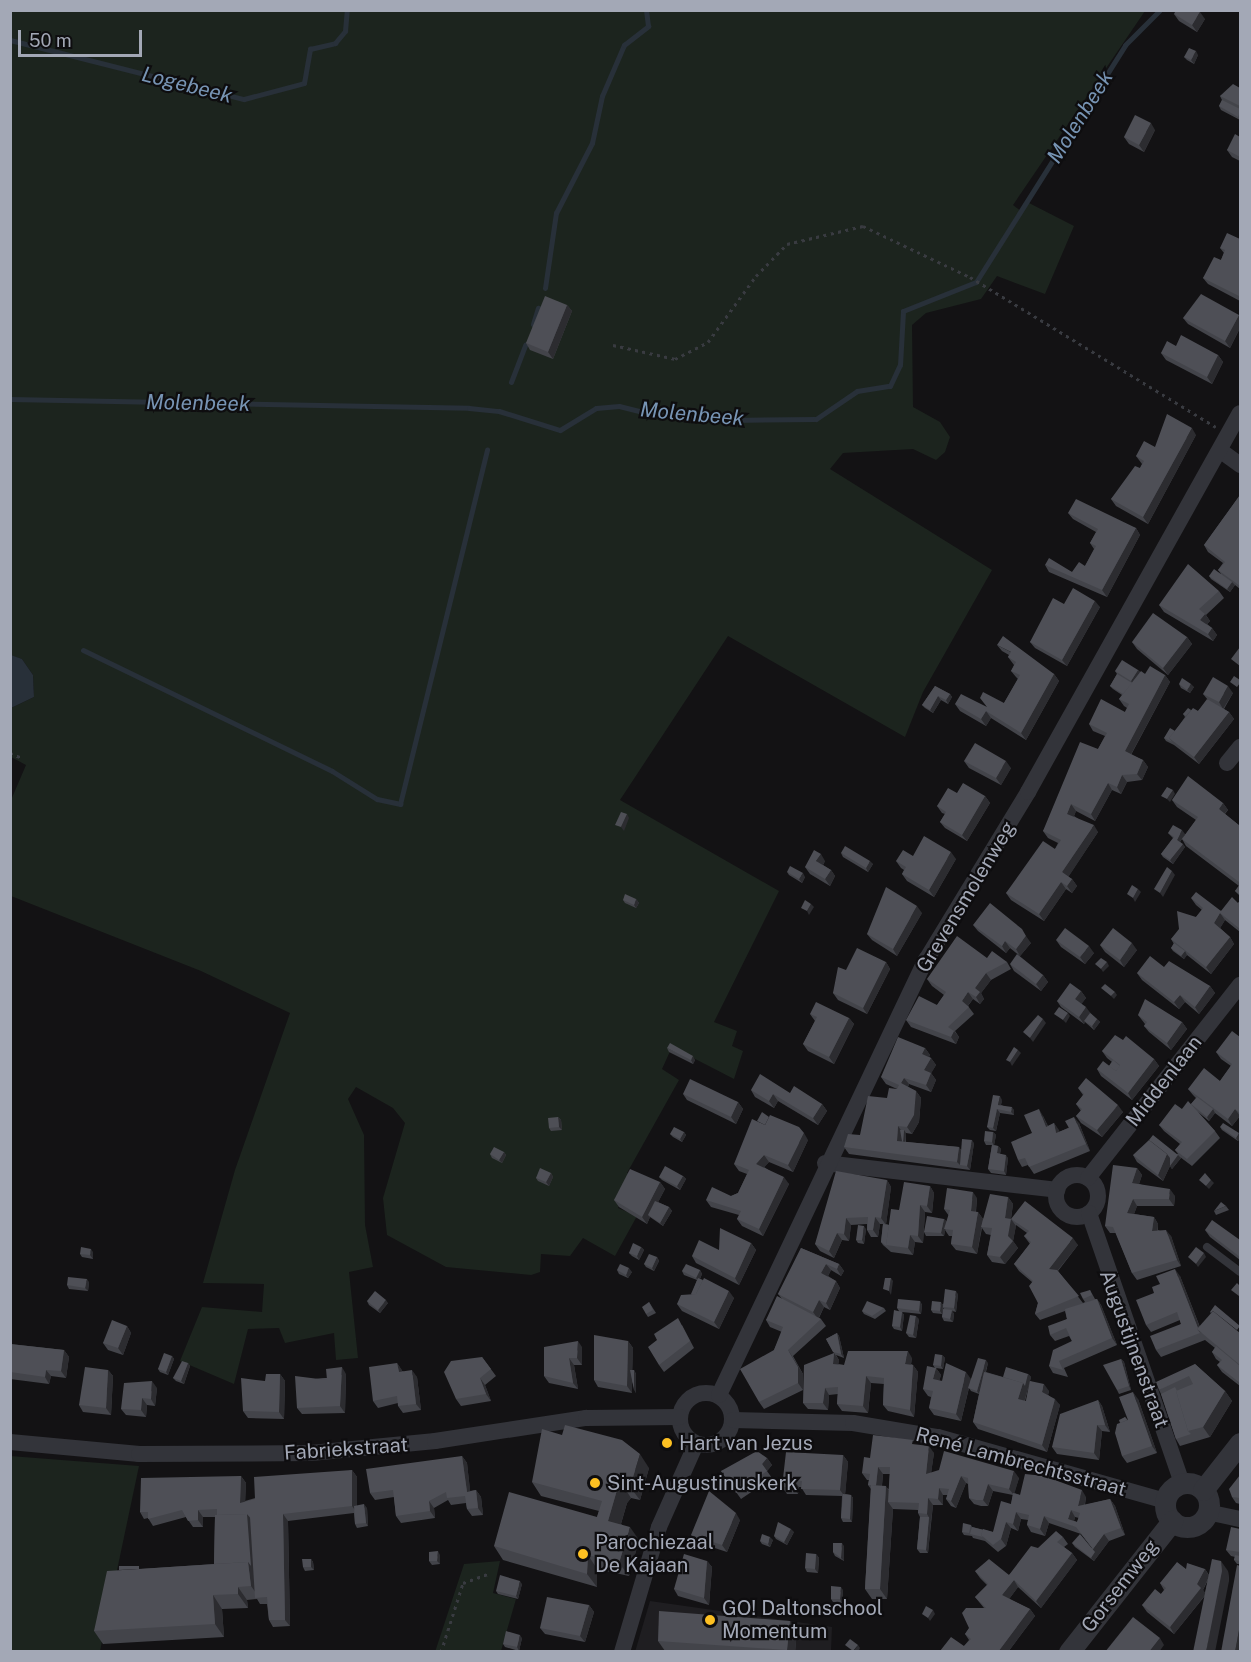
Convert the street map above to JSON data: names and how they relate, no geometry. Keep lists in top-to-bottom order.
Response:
{
  "streets": {
    "street": [
      "Grevensmolenweg",
      "Middenlaan",
      "Augustijnenstraat",
      "Fabriekstraat",
      "René Lambrechtsstraat",
      "Gorsemweg"
    ]
  },
  "crossings": [
    ["Grevensmolenweg", "Fabriekstraat"],
    ["Grevensmolenweg", "René Lambrechtsstraat"],
    ["Middenlaan", "Augustijnenstraat"],
    ["Augustijnenstraat", "Gorsemweg"],
    ["Fabriekstraat", "René Lambrechtsstraat"],
    ["René Lambrechtsstraat", "Gorsemweg"]
  ],
  "water": ["Logebeek", "Molenbeek"],
  "places": [
    "Hart van Jezus",
    "Sint-Augustinuskerk",
    "Parochiezaal De Kajaan",
    "GO! Daltonschool Momentum"
  ],
  "scale_bar": "50 m"
}
